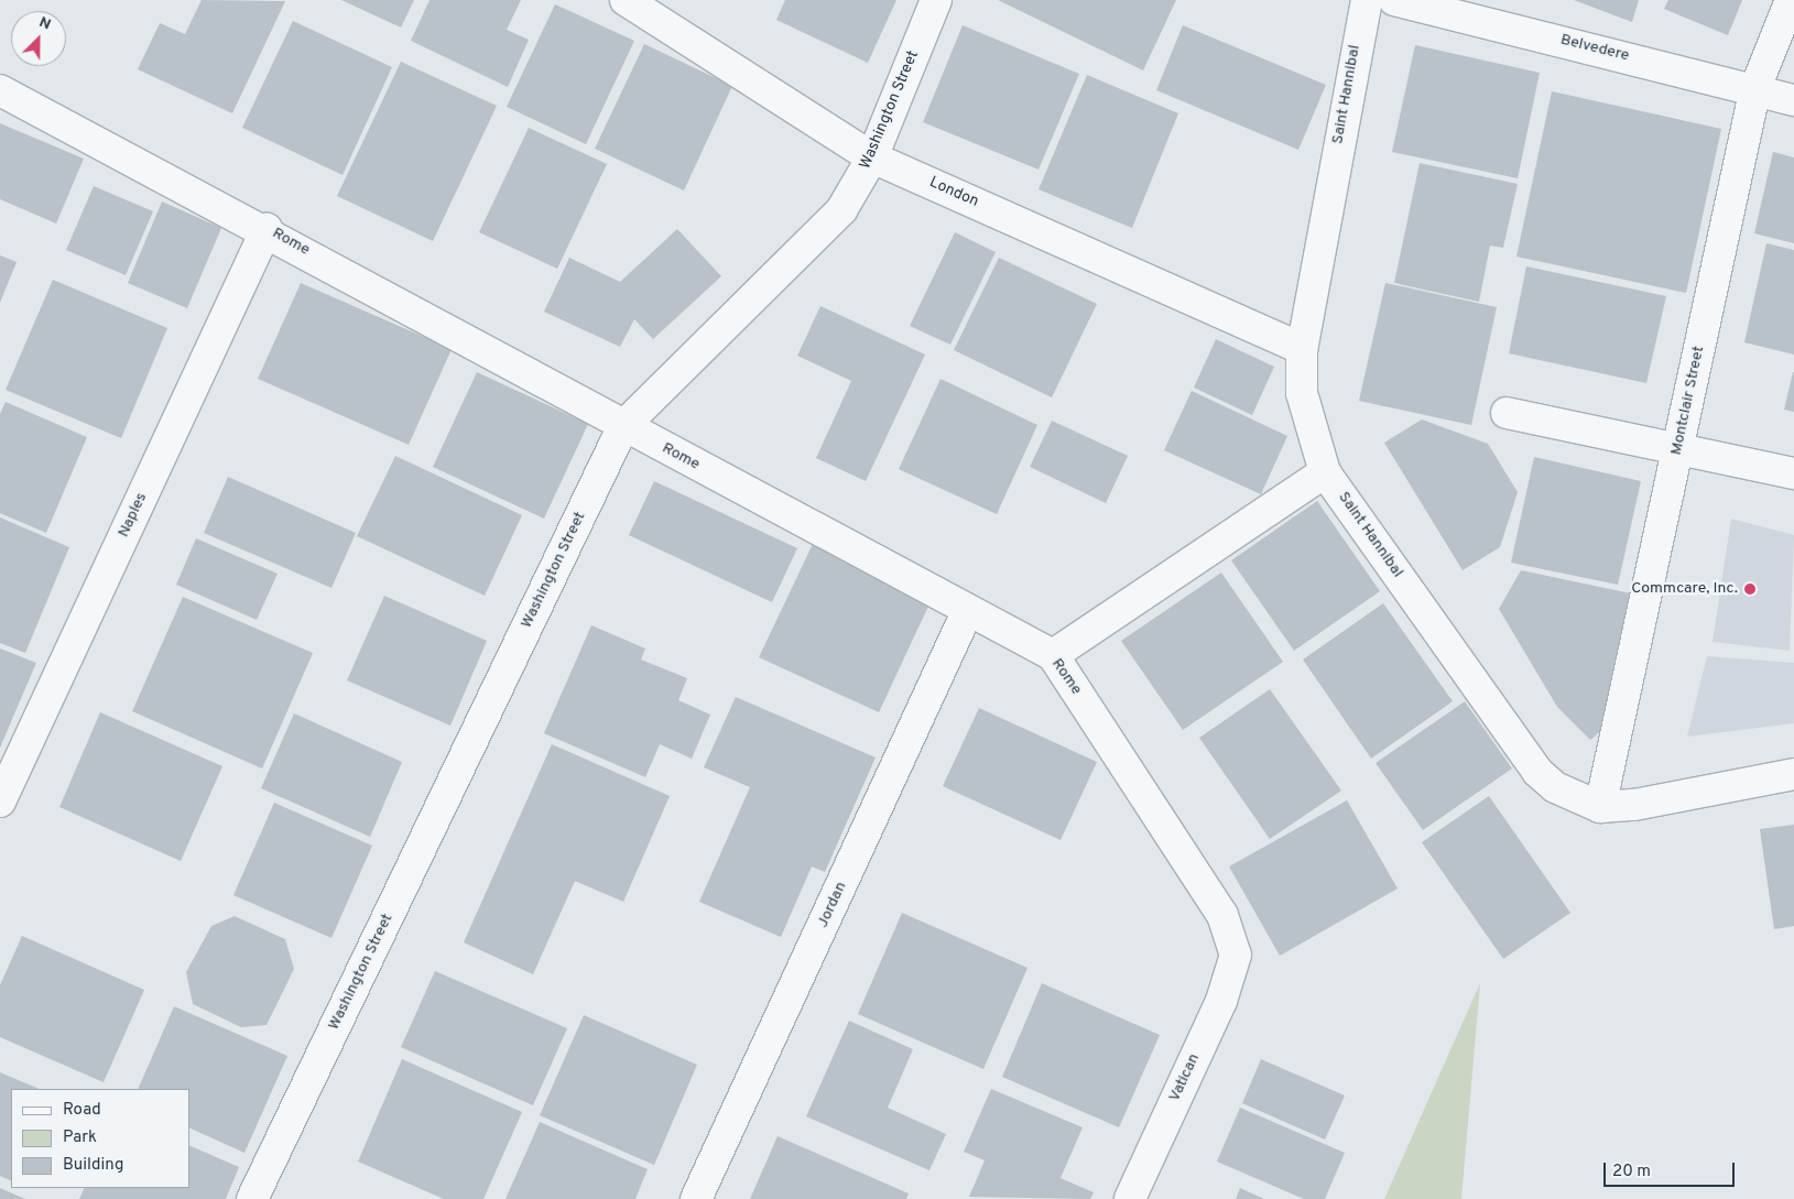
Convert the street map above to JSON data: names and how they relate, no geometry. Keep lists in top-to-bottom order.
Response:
{
  "streets": {
    "street": [
      "Belvedere",
      "Saint Hannibal",
      "Washington Street",
      "London",
      "Rome",
      "Montclair Street",
      "Naples",
      "Jordan",
      "Vatican"
    ]
  },
  "crossings": [
    ["Belvedere", "Montclair Street"],
    ["Saint Hannibal", "London"],
    ["Saint Hannibal", "Montclair Street"],
    ["Washington Street", "London"],
    ["Washington Street", "Rome"],
    ["Rome", "Naples"],
    ["Rome", "Jordan"],
    ["Rome", "Vatican"]
  ],
  "places": ["Commcare, Inc."],
  "legend": ["Road", "Park", "Building"],
  "scale_bar": "20 m",
  "north": "top right"
}
